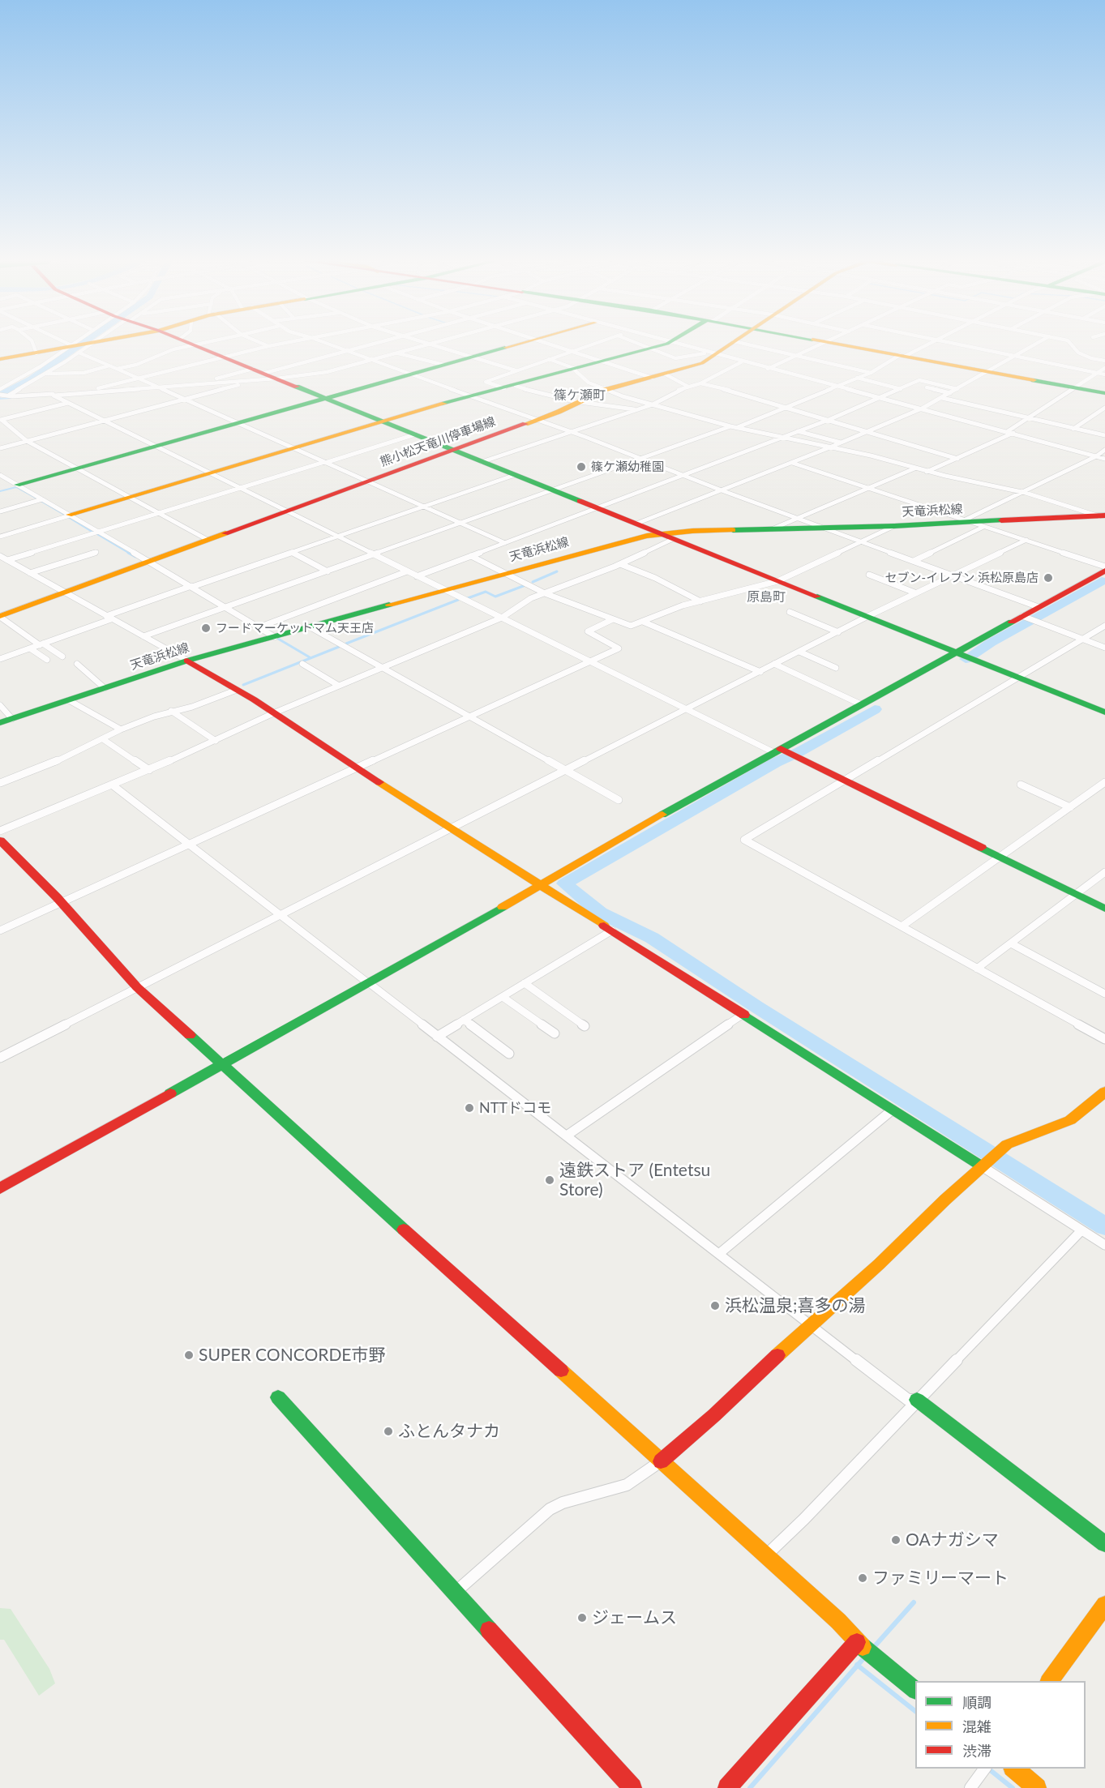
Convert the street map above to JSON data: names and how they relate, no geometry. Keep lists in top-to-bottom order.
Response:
{
  "streets": {
    "main road": ["熊小松天竜川停車場線", "天竜浜松線"]
  },
  "districts": ["篠ケ瀬町", "原島町"],
  "places": [
    "篠ケ瀬幼稚園",
    "セブン‐イレブン 浜松原島店",
    "フードマーケットマム天王店",
    "NTTドコモ",
    "遠鉄ストア (Entetsu Store)",
    "浜松温泉;喜多の湯",
    "SUPER CONCORDE市野",
    "ふとんタナカ",
    "OAナガシマ",
    "ファミリーマート",
    "ジェームス"
  ],
  "legend": ["順調", "混雑", "渋滞"]
}
